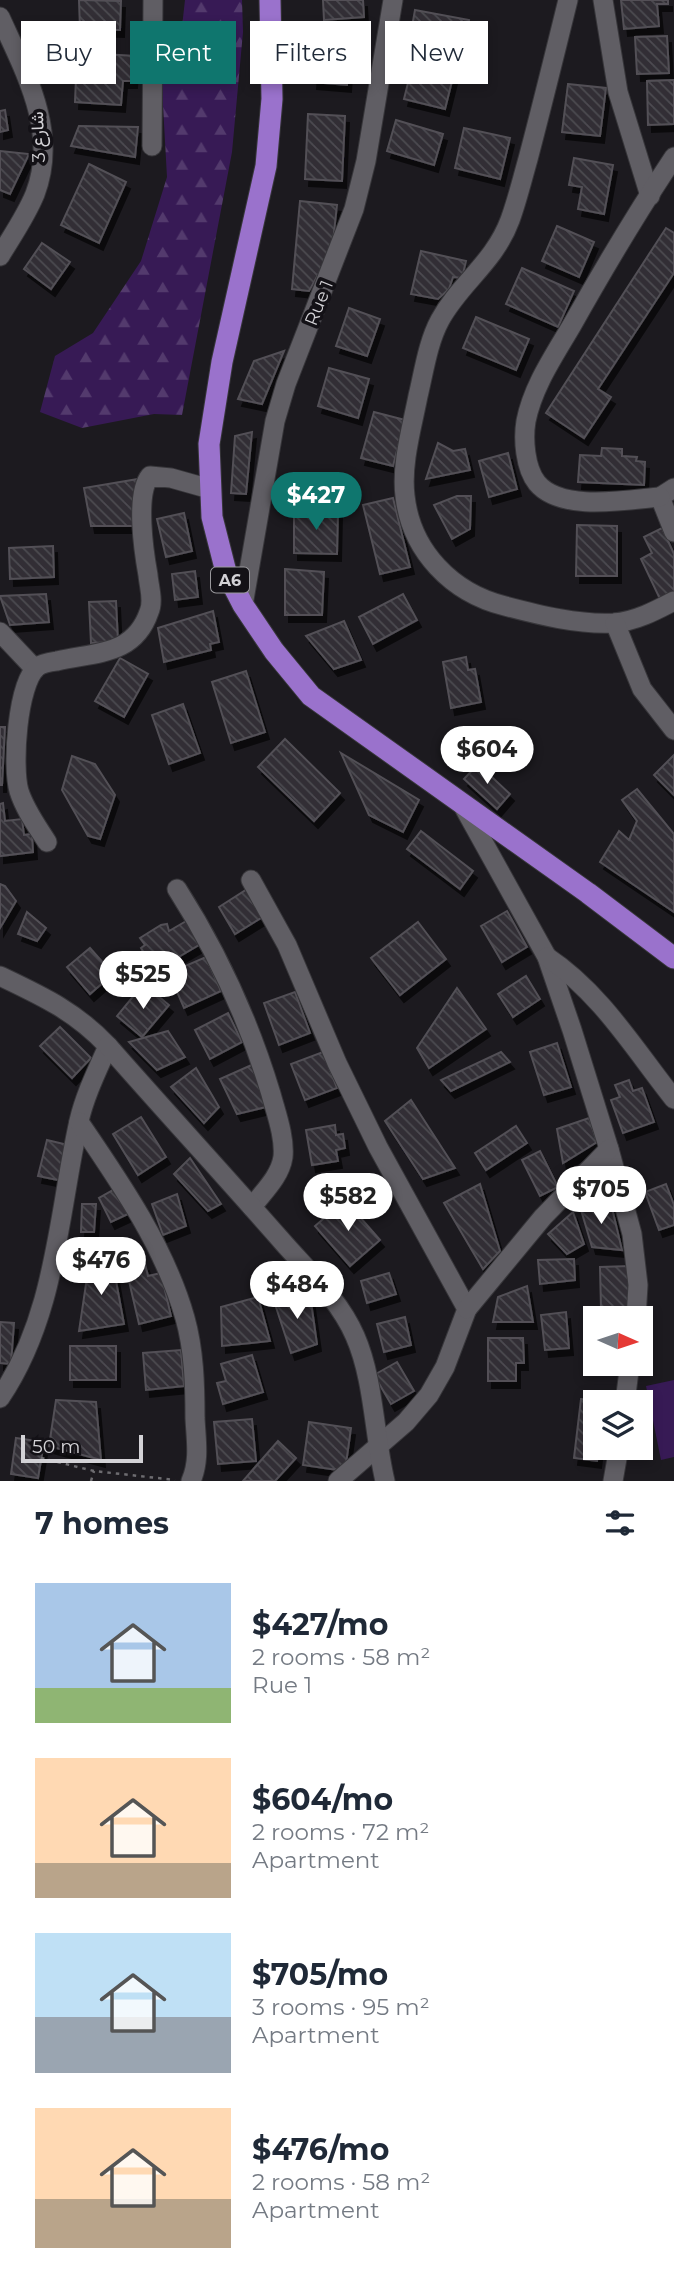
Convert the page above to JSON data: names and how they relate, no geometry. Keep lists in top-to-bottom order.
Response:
{
  "streets": {
    "highway": ["A6"],
    "street": ["شارع 3", "Rue 1"]
  },
  "crossings": [
    ["Rue 1", "A6"]
  ],
  "scale_bar": "50 m",
  "north": "right",
  "page": {
    "chip": [
      "Buy",
      "Rent",
      "Filters",
      "New"
    ],
    "price": [
      "$427",
      "$604",
      "$525",
      "$705",
      "$582",
      "$476",
      "$484"
    ],
    "scale": "50 m",
    "heading": "7 homes",
    "list": [
      {
        "name": "$427/mo",
        "note": "2 rooms · 58 m² · Rue 1"
      },
      {
        "name": "$604/mo",
        "note": "2 rooms · 72 m² · Apartment"
      },
      {
        "name": "$705/mo",
        "note": "3 rooms · 95 m² · Apartment"
      },
      {
        "name": "$476/mo",
        "note": "2 rooms · 58 m² · Apartment"
      }
    ]
  }
}
